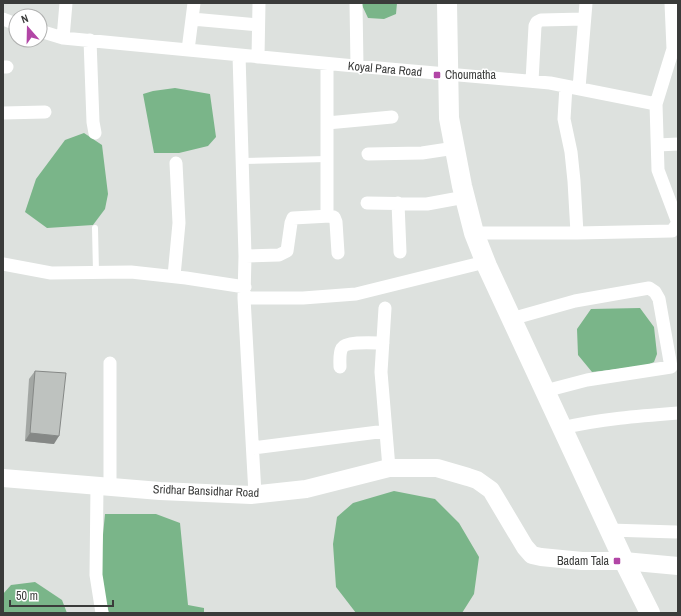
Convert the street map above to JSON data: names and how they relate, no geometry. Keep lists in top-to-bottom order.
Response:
{
  "streets": {
    "street": ["Koyal Para Road", "Sridhar Bansidhar Road"]
  },
  "places": {
    "transit": ["Choumatha", "Badam Tala"]
  },
  "scale_bar": "50 m",
  "north": "top"
}
